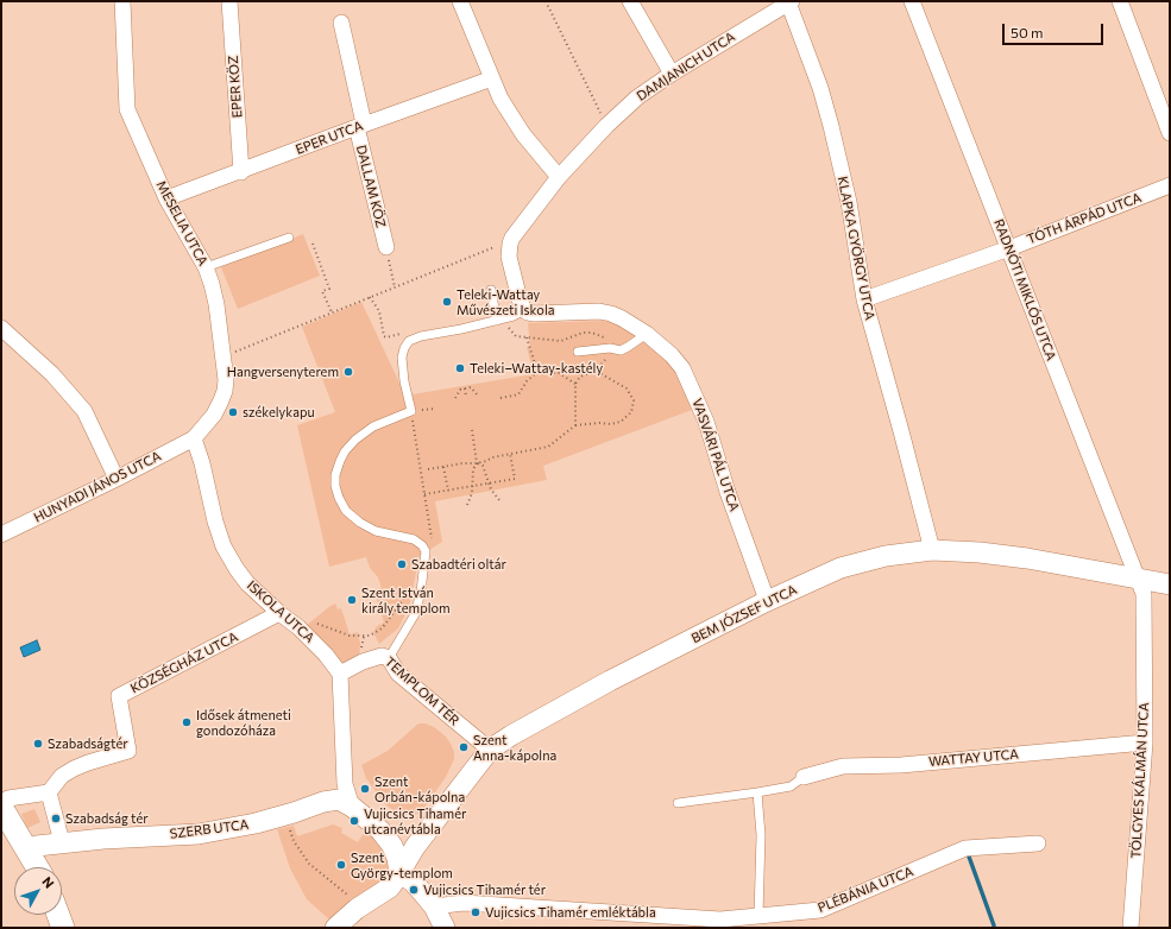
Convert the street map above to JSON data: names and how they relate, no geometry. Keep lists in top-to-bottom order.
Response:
{
  "streets": {
    "street": [
      "DAMJANICH UTCA",
      "EPER KÖZ",
      "EPER UTCA",
      "DALLAM KÖZ",
      "TÓTH ÁRPÁD UTCA",
      "MESELIA UTCA",
      "KLAPKA GYÖRGY UTCA",
      "RADNÓTI MIKLÓS UTCA",
      "VASVÁRI PÁL UTCA",
      "HUNYADI JÁNOS UTCA",
      "ISKOLA UTCA",
      "BEM JÓZSEF UTCA",
      "KÖZSÉGHÁZ UTCA",
      "TEMPLOM TÉR",
      "WATTAY UTCA",
      "TÖLGYES KÁLMÁN UTCA",
      "SZERB UTCA",
      "PLÉBÁNIA UTCA"
    ]
  },
  "crossings": [
    ["DAMJANICH UTCA", "KLAPKA GYÖRGY UTCA"],
    ["EPER KÖZ", "EPER UTCA"],
    ["EPER UTCA", "DALLAM KÖZ"],
    ["EPER UTCA", "MESELIA UTCA"],
    ["TÓTH ÁRPÁD UTCA", "KLAPKA GYÖRGY UTCA"],
    ["TÓTH ÁRPÁD UTCA", "RADNÓTI MIKLÓS UTCA"],
    ["MESELIA UTCA", "HUNYADI JÁNOS UTCA"],
    ["MESELIA UTCA", "ISKOLA UTCA"],
    ["KLAPKA GYÖRGY UTCA", "BEM JÓZSEF UTCA"],
    ["RADNÓTI MIKLÓS UTCA", "BEM JÓZSEF UTCA"],
    ["RADNÓTI MIKLÓS UTCA", "TÖLGYES KÁLMÁN UTCA"],
    ["VASVÁRI PÁL UTCA", "BEM JÓZSEF UTCA"],
    ["HUNYADI JÁNOS UTCA", "ISKOLA UTCA"],
    ["ISKOLA UTCA", "KÖZSÉGHÁZ UTCA"],
    ["ISKOLA UTCA", "TEMPLOM TÉR"],
    ["BEM JÓZSEF UTCA", "TEMPLOM TÉR"],
    ["BEM JÓZSEF UTCA", "TÖLGYES KÁLMÁN UTCA"],
    ["WATTAY UTCA", "TÖLGYES KÁLMÁN UTCA"]
  ],
  "places": [
    "Teleki-Wattay Művészeti Iskola",
    "Teleki–Wattay-kastély",
    "Hangversenyterem",
    "székelykapu",
    "Szabadtéri oltár",
    "Szent István király templom",
    "Idősek átmeneti gondozóháza",
    "Szabadságtér",
    "Szent Anna-kápolna",
    "Szent Orbán-kápolna",
    "Szabadság tér",
    "Vujicsics Tihamér utcanévtábla",
    "Szent György-templom",
    "Vujicsics Tihamér tér",
    "Vujicsics Tihamér emléktábla"
  ],
  "scale_bar": "50 m",
  "north": "top right"
}
